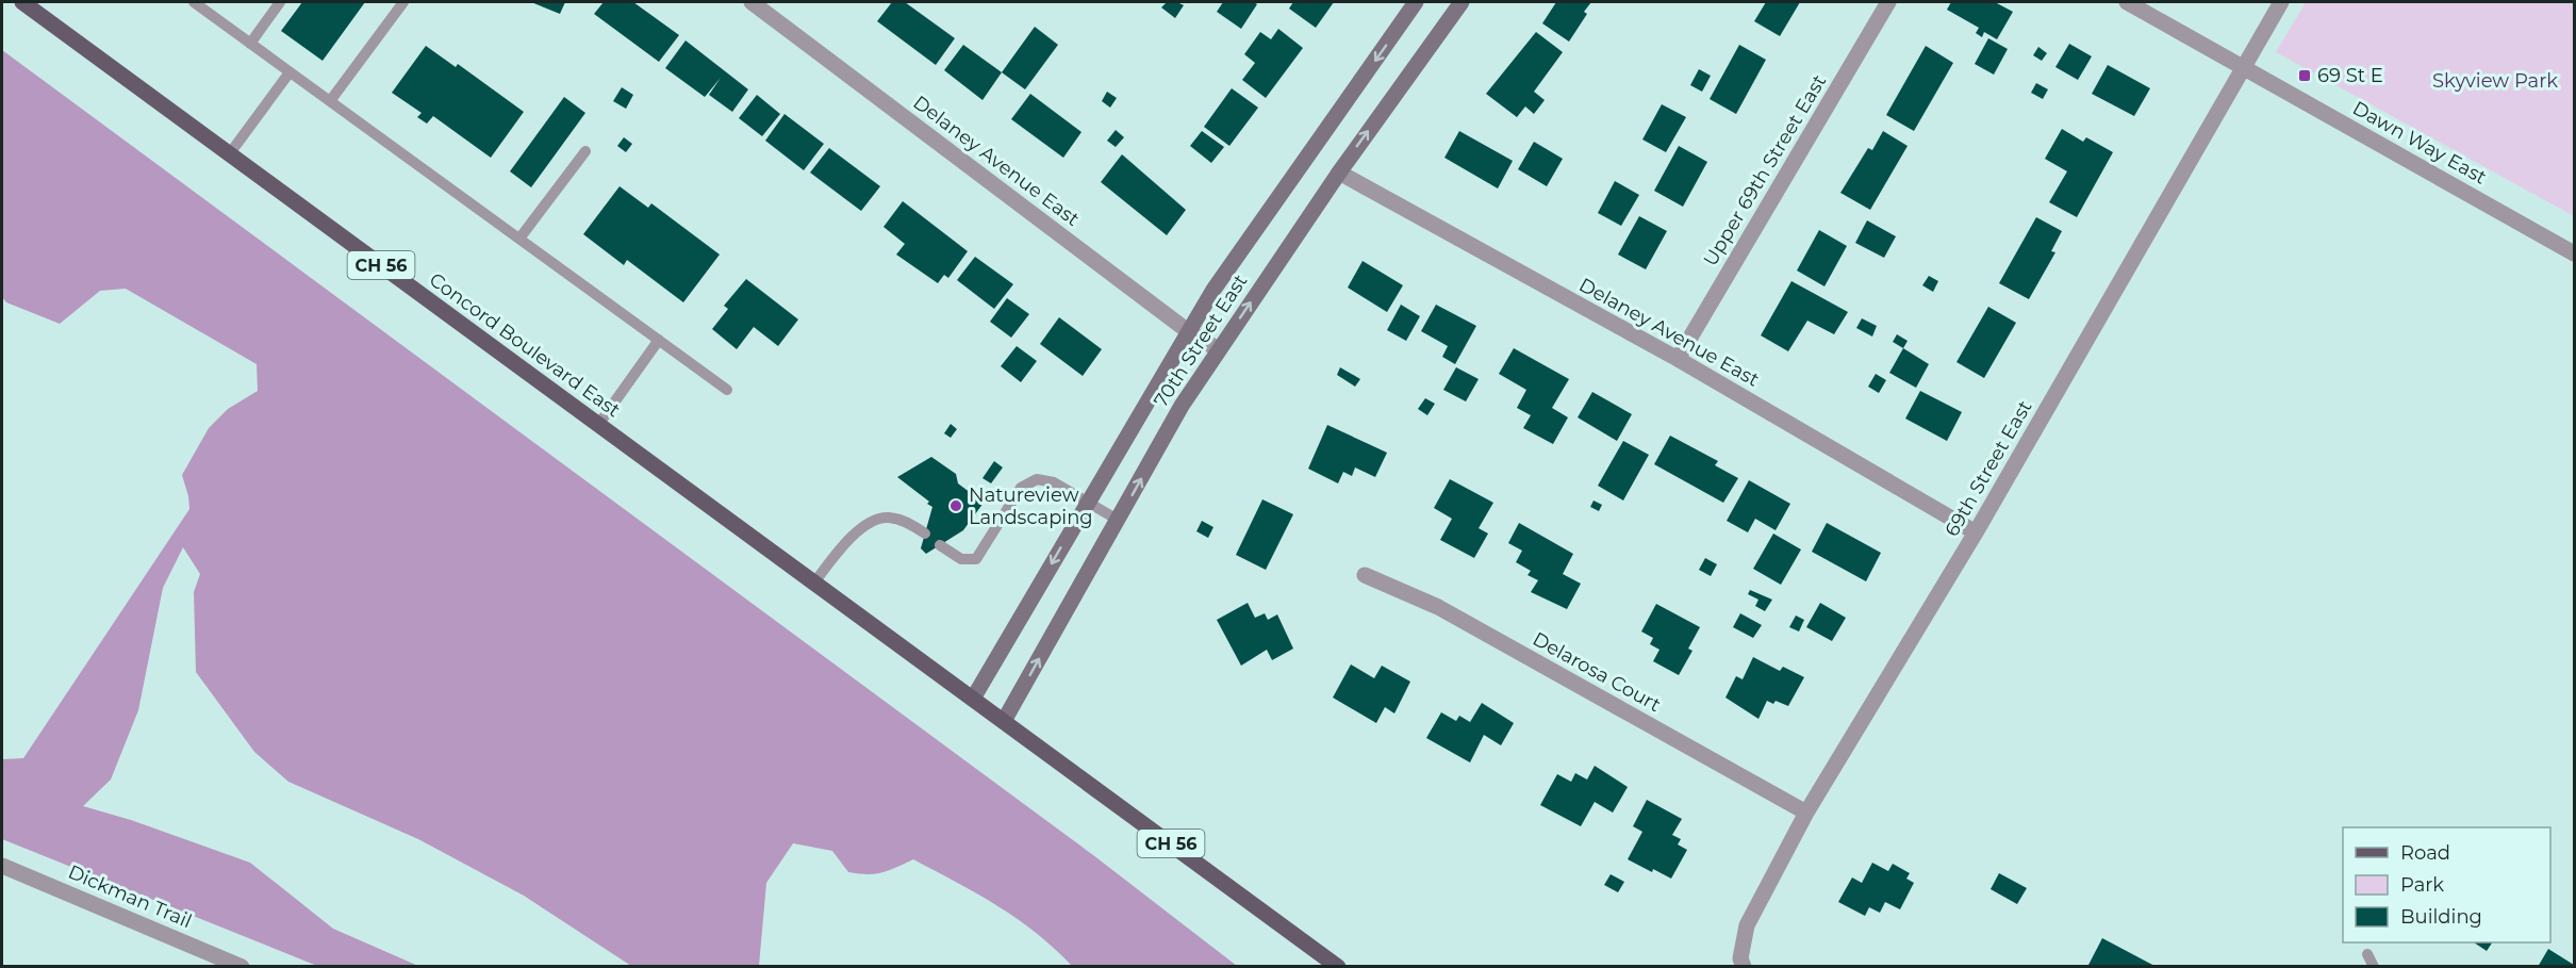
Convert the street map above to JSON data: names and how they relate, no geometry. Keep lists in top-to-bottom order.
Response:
{
  "streets": {
    "main road": ["CH 56", "70th Street East", "Concord Boulevard East"],
    "street": [
      "Dawn Way East",
      "Delaney Avenue East",
      "Upper 69th Street East",
      "69th Street East",
      "Delarosa Court",
      "Dickman Trail"
    ]
  },
  "crossings": [
    ["Dawn Way East", "69th Street East"],
    ["Delaney Avenue East", "Upper 69th Street East"],
    ["Delaney Avenue East", "70th Street East"],
    ["Delaney Avenue East", "69th Street East"],
    ["CH 56", "70th Street East"],
    ["CH 56", "Concord Boulevard East"],
    ["70th Street East", "Concord Boulevard East"],
    ["69th Street East", "Delarosa Court"]
  ],
  "parks": ["Skyview Park"],
  "places": {
    "transit": ["69 St E"],
    "other": ["Natureview Landscaping"]
  },
  "legend": ["Road", "Park", "Building"]
}
